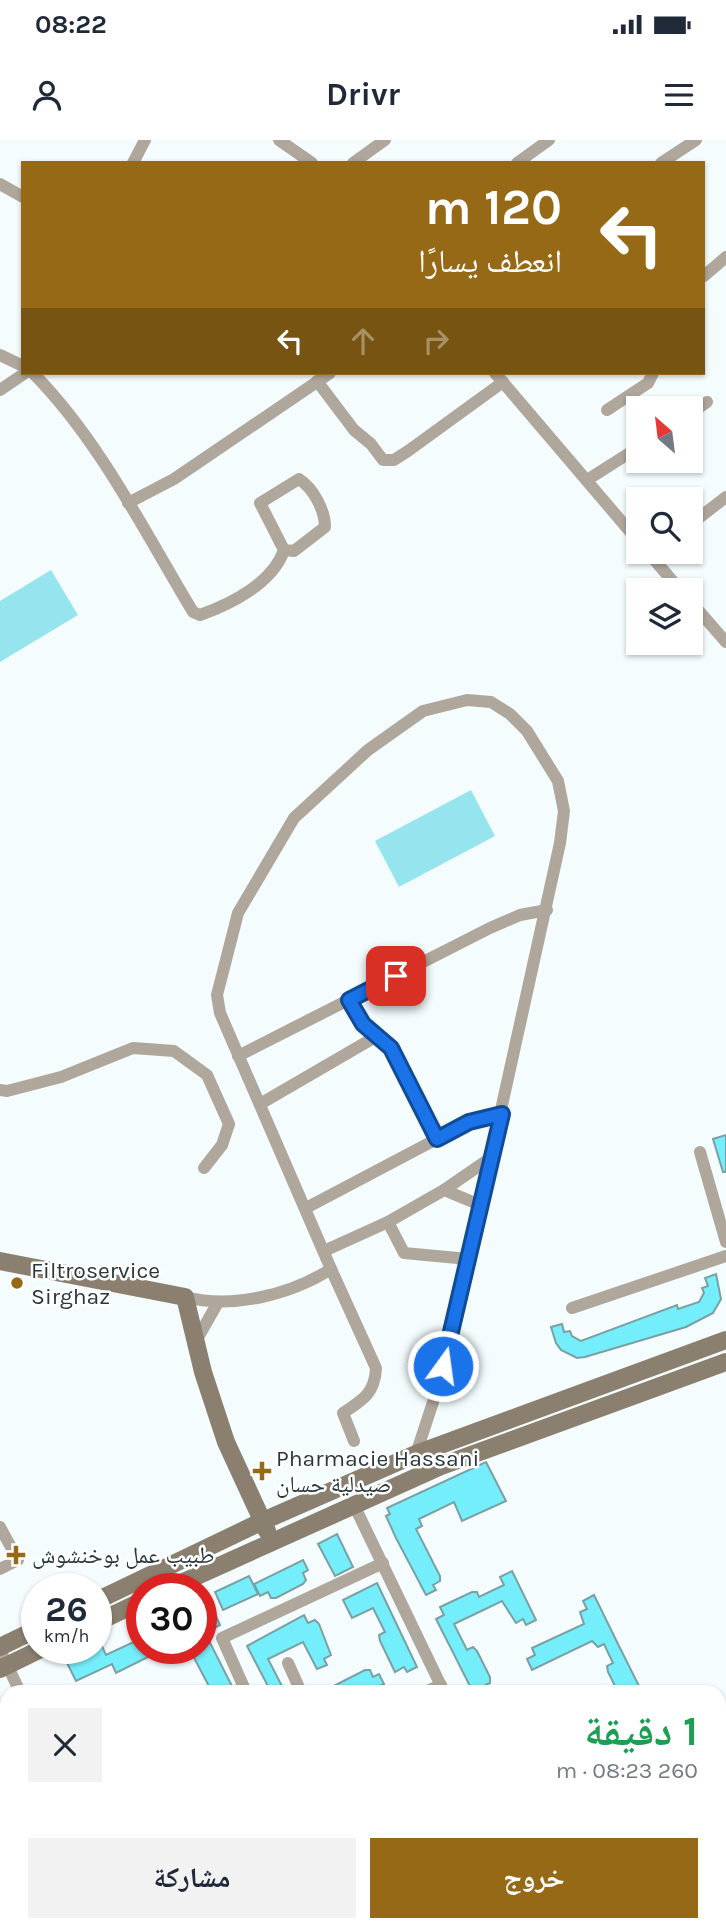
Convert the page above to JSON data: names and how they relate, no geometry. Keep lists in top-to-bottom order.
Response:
{
  "places": {
    "other": ["Filtroservice Sirghaz"],
    "health": ["Pharmacie Hassani صيدلية حسان", "طبيب عمل بوخنشوش"]
  },
  "north": "top left",
  "page": {
    "status": "08:22",
    "header": "Drivr",
    "turn": ["120 m", "انعطف يسارًا"],
    "speed": "26 km/h",
    "limit": "30",
    "heading": ["1 دقيقة", "260 m · 08:23"],
    "buttons": ["خروج", "مشاركة"]
  }
}
